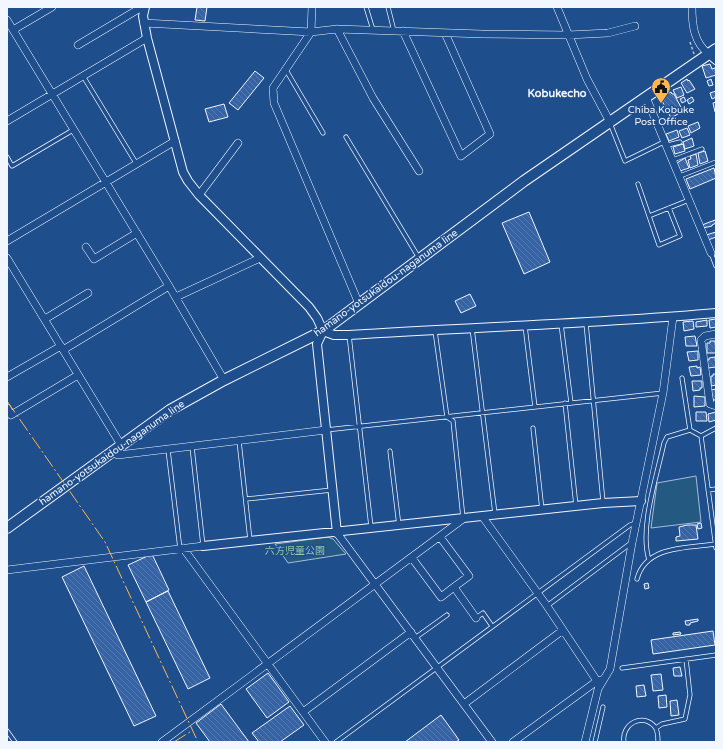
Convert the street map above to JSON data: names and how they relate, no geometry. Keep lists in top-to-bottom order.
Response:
{
  "streets": {
    "main road": ["hamano-yotsukaidou-naganuma line"]
  },
  "districts": ["Kobukecho"],
  "parks": ["六方児童公園"],
  "places": {
    "public building": ["Chiba Kobuke Post Office"]
  }
}
